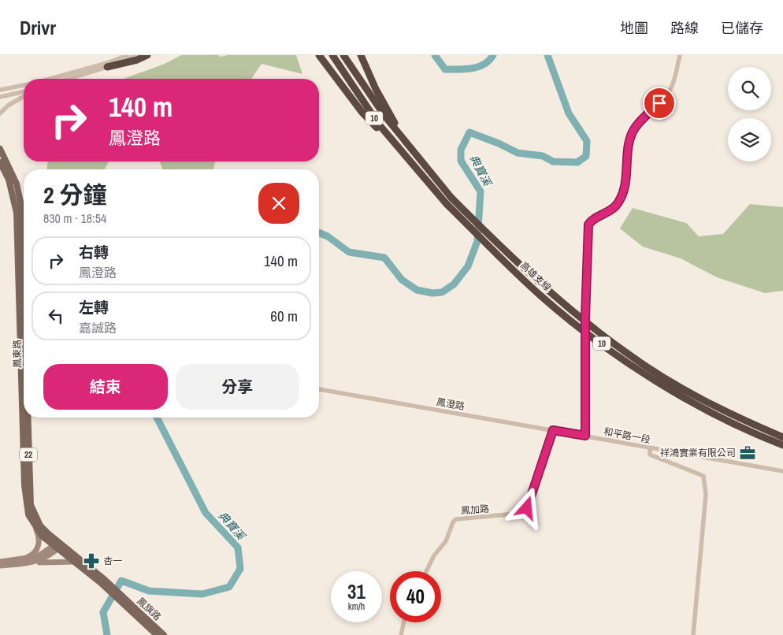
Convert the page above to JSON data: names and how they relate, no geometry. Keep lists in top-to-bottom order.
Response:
{
  "streets": {
    "highway": ["10", "高雄支線"],
    "main road": ["鳳東路", "22", "鳳旗路"],
    "street": ["鳳澄路", "和平路一段", "鳳加路"]
  },
  "crossings": [
    ["鳳東路", "22"],
    ["鳳澄路", "和平路一段"],
    ["鳳澄路", "鳳加路"],
    ["22", "鳳旗路"]
  ],
  "water": ["典寶溪"],
  "places": {
    "office": ["祥鴻實業有限公司"],
    "pharmacy": ["杏一"]
  },
  "page": {
    "header": "Drivr",
    "nav": ["地圖", "路線", "已儲存"],
    "turn": ["140 m", "鳳澄路"],
    "heading": ["2 分鐘", "830 m · 18:54"],
    "list": [
      {
        "name": "右轉",
        "note": "鳳澄路",
        "value": "140 m"
      },
      {
        "name": "左轉",
        "note": "嘉誠路",
        "value": "60 m"
      }
    ],
    "buttons": ["結束", "分享"],
    "speed": "31 km/h",
    "limit": "40"
  }
}
